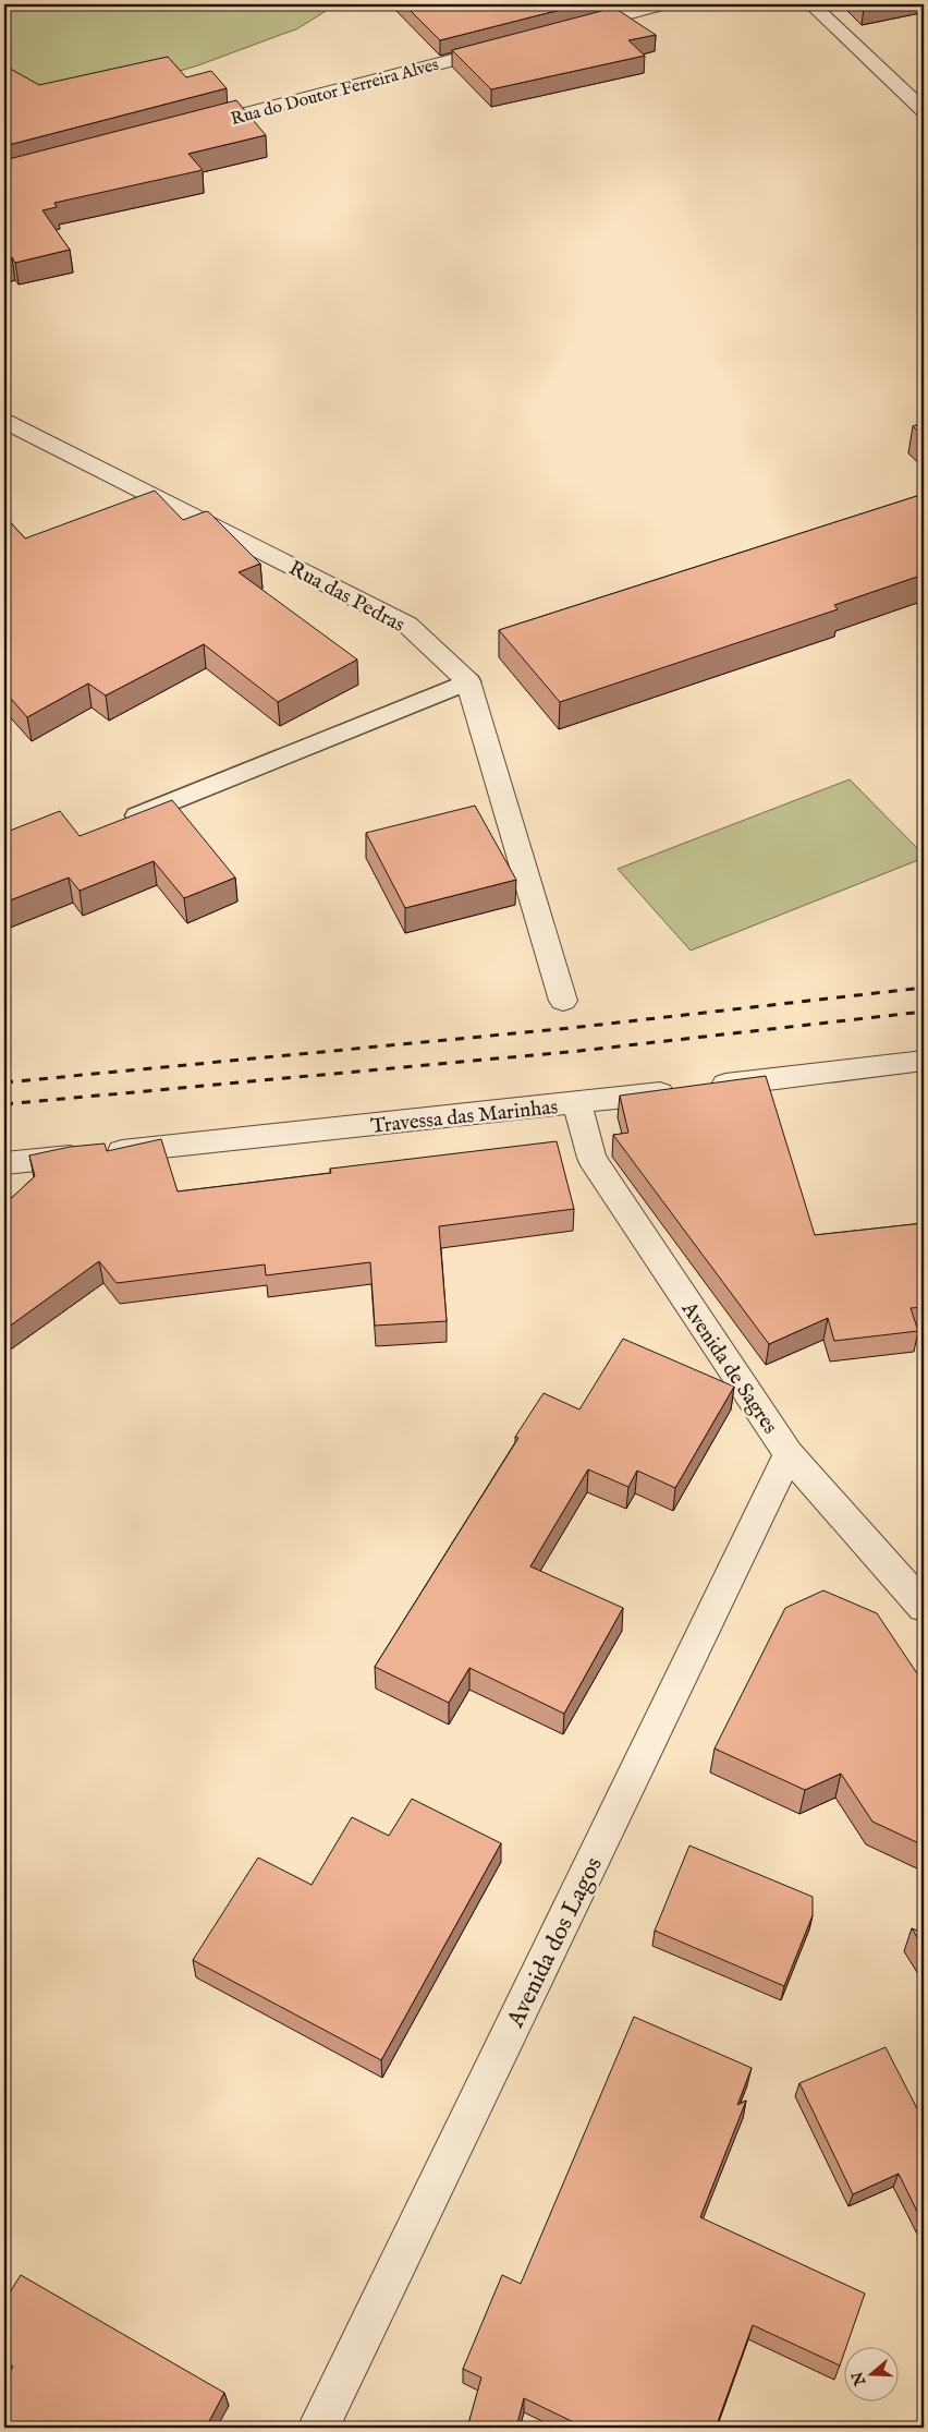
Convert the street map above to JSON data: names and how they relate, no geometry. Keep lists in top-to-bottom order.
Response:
{
  "streets": {
    "street": [
      "Rua do Doutor Ferreira Alves",
      "Rua das Pedras",
      "Travessa das Marinhas",
      "Avenida de Sagres",
      "Avenida dos Lagos"
    ]
  },
  "crossings": [
    ["Travessa das Marinhas", "Avenida de Sagres"],
    ["Avenida de Sagres", "Avenida dos Lagos"]
  ],
  "north": "left"
}
